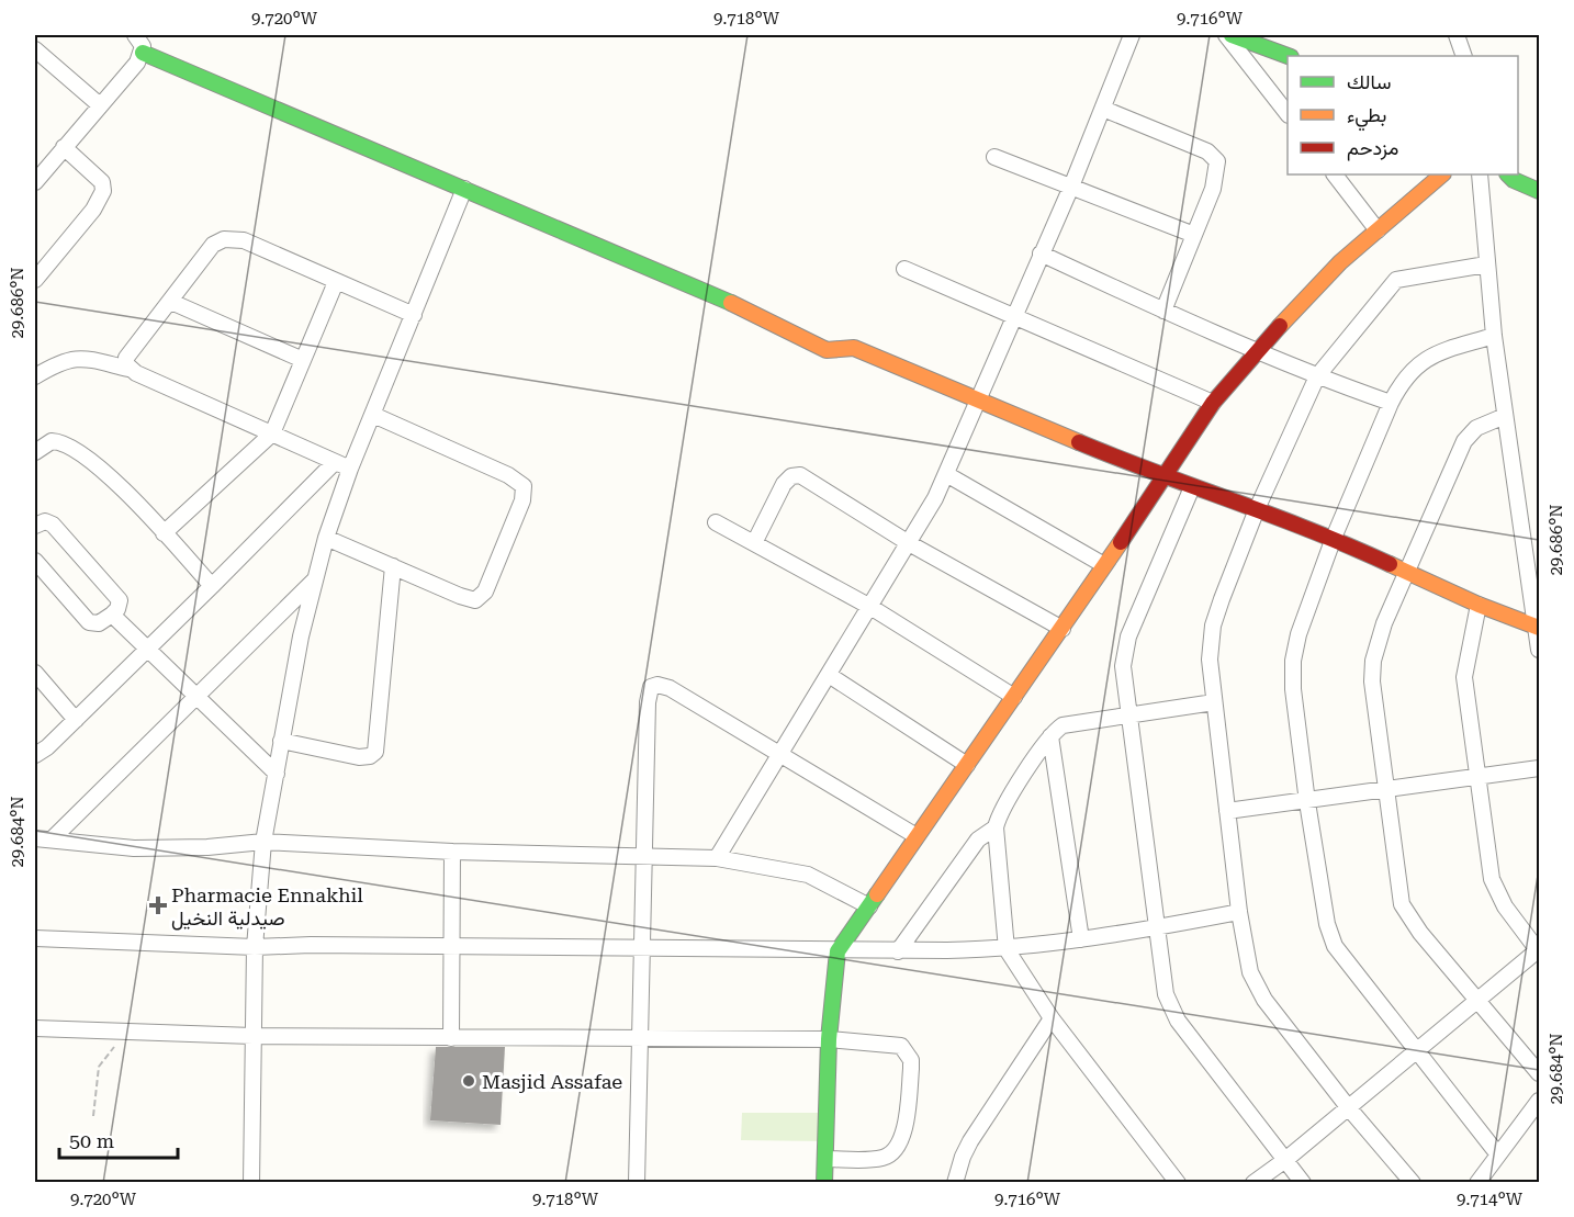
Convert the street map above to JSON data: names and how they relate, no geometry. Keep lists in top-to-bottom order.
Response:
{
  "places": {
    "health": ["Pharmacie Ennakhil صيدلية النخيل"],
    "other": ["Masjid Assafae"]
  },
  "legend": ["سالك", "بطيء", "مزدحم"],
  "scale_bar": "50 m",
  "coordinates": [
    "9.720°W",
    "9.718°W",
    "9.716°W",
    "29.686°N",
    "29.684°N",
    "9.714°W"
  ]
}
